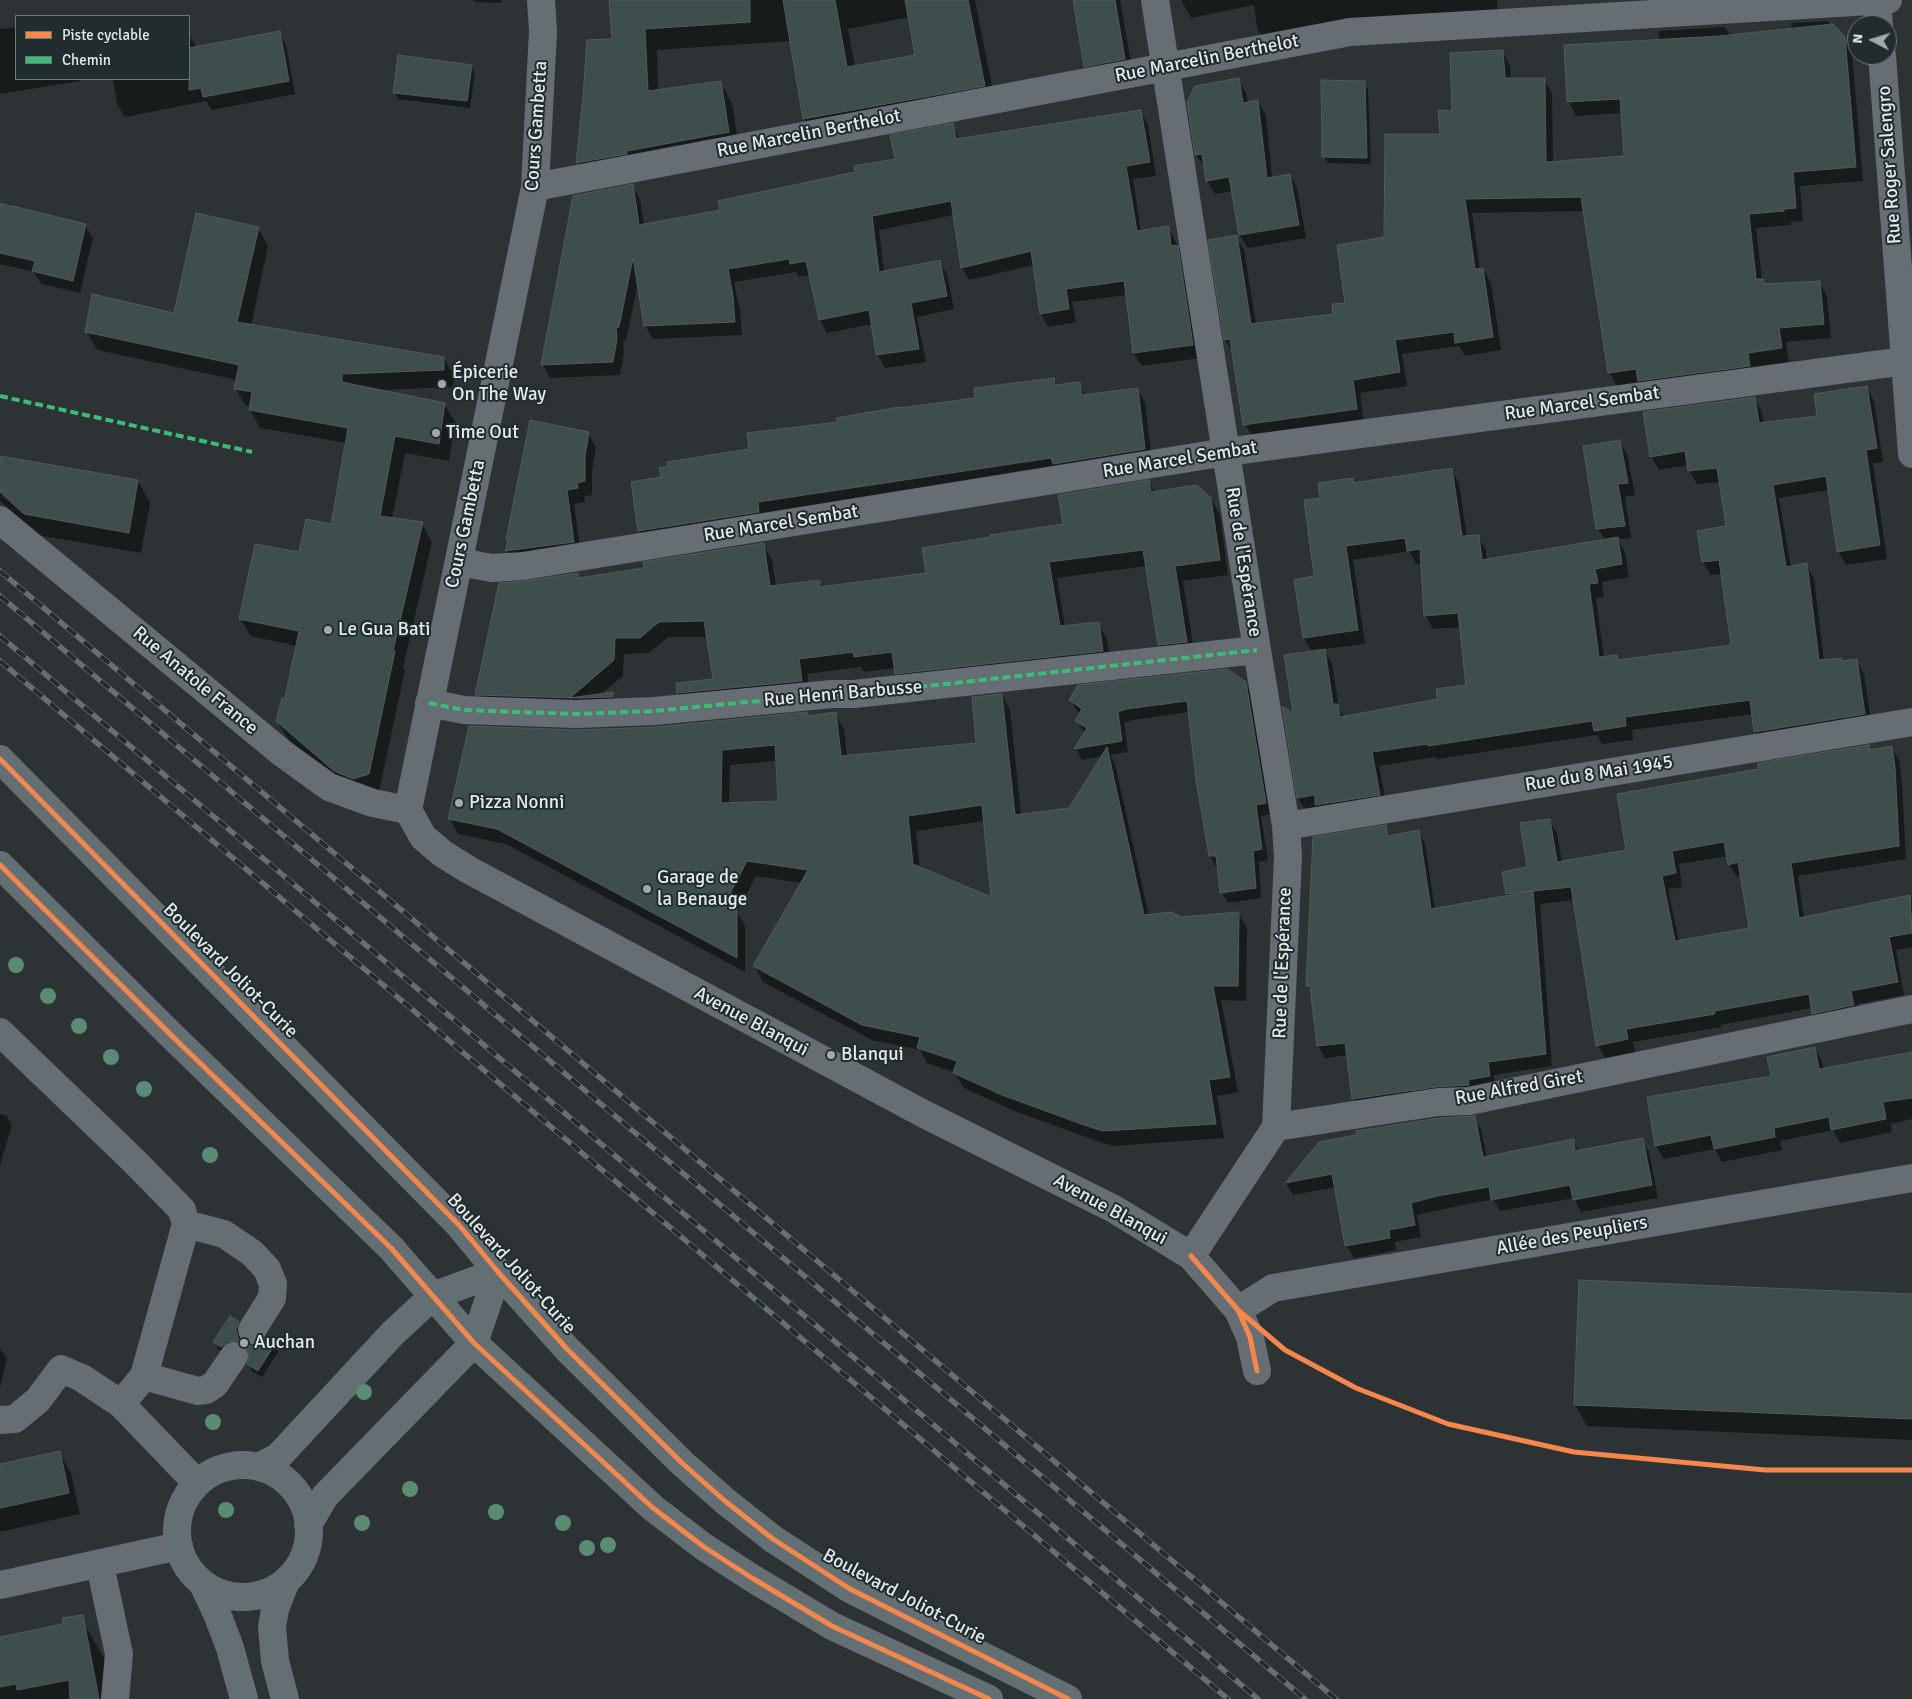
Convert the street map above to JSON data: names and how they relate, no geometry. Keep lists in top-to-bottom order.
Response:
{
  "streets": {
    "main road": ["Boulevard Joliot-Curie"],
    "street": [
      "Rue Marcelin Berthelot",
      "Cours Gambetta",
      "Rue Roger Salengro",
      "Rue Marcel Sembat",
      "Rue de l'Espérance",
      "Rue Anatole France",
      "Rue Henri Barbusse",
      "Rue du 8 Mai 1945",
      "Avenue Blanqui",
      "Rue Alfred Giret",
      "Allée des Peupliers"
    ]
  },
  "crossings": [
    ["Rue Marcelin Berthelot", "Cours Gambetta"],
    ["Rue Marcelin Berthelot", "Rue de l'Espérance"],
    ["Cours Gambetta", "Rue Marcel Sembat"],
    ["Cours Gambetta", "Rue Anatole France"],
    ["Cours Gambetta", "Rue Henri Barbusse"],
    ["Cours Gambetta", "Avenue Blanqui"],
    ["Rue Roger Salengro", "Rue Marcel Sembat"],
    ["Rue Marcel Sembat", "Rue de l'Espérance"],
    ["Rue de l'Espérance", "Rue Henri Barbusse"],
    ["Rue de l'Espérance", "Rue du 8 Mai 1945"],
    ["Rue de l'Espérance", "Rue Alfred Giret"],
    ["Rue Anatole France", "Avenue Blanqui"],
    ["Avenue Blanqui", "Allée des Peupliers"]
  ],
  "places": [
    "Épicerie On The Way",
    "Time Out",
    "Le Gua Bati",
    "Pizza Nonni",
    "Garage de la Benauge",
    "Blanqui",
    "Auchan"
  ],
  "legend": ["Piste cyclable", "Chemin"],
  "north": "left"
}
